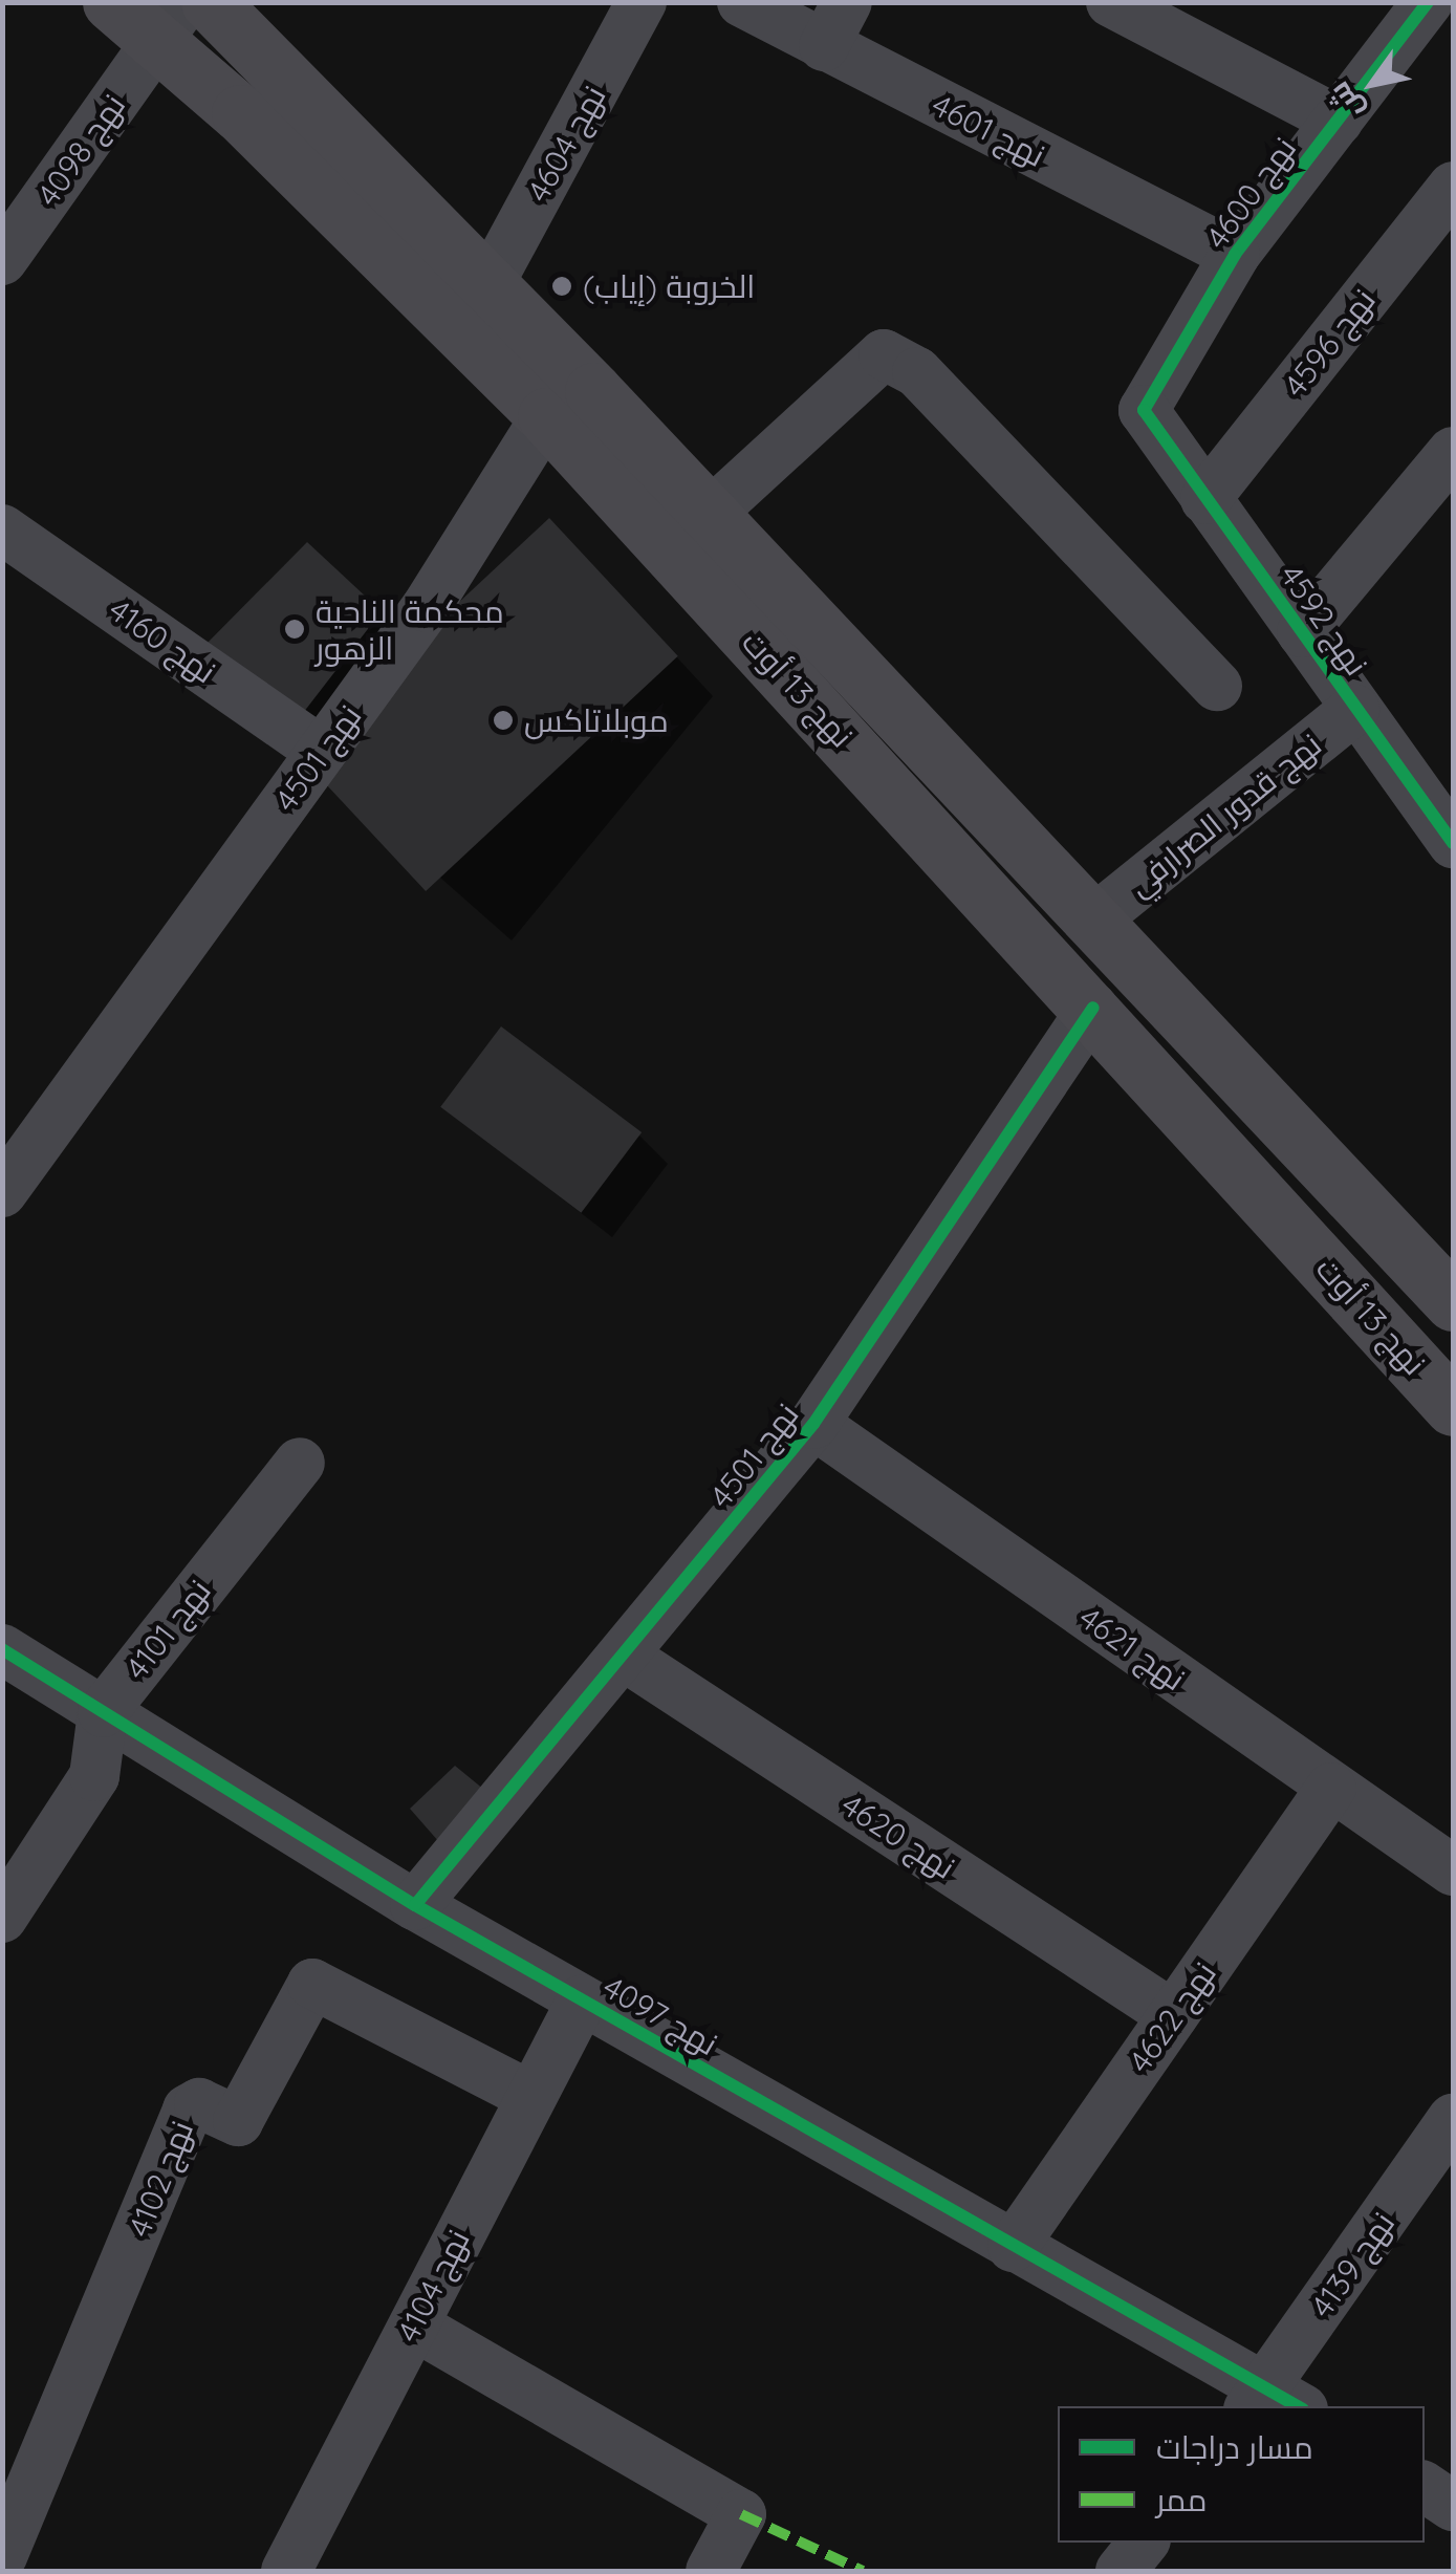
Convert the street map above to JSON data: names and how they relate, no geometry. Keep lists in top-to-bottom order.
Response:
{
  "streets": {
    "main road": ["نهج 13 أوت"],
    "street": [
      "نهج 4601",
      "نهج 4604",
      "نهج 4098",
      "نهج 4600",
      "نهج 4596",
      "نهج 4592",
      "نهج 4160",
      "نهج 4501",
      "نهج قدور الصرارفي",
      "نهج 4101",
      "نهج 4621",
      "نهج 4620",
      "نهج 4097",
      "نهج 4622",
      "نهج 4102",
      "نهج 4139",
      "نهج 4104"
    ]
  },
  "crossings": [
    ["نهج 4601", "نهج 4600"],
    ["نهج 4604", "نهج 13 أوت"],
    ["نهج 4098", "نهج 13 أوت"],
    ["نهج 4600", "نهج 4592"],
    ["نهج 4596", "نهج 4592"],
    ["نهج 4592", "نهج قدور الصرارفي"],
    ["نهج 4160", "نهج 4501"],
    ["نهج 13 أوت", "نهج 4501"],
    ["نهج 13 أوت", "نهج قدور الصرارفي"],
    ["نهج 4501", "نهج 4621"],
    ["نهج 4501", "نهج 4620"],
    ["نهج 4501", "نهج 4097"],
    ["نهج 4101", "نهج 4097"],
    ["نهج 4621", "نهج 4622"],
    ["نهج 4620", "نهج 4622"],
    ["نهج 4097", "نهج 4622"],
    ["نهج 4097", "نهج 4139"],
    ["نهج 4097", "نهج 4104"],
    ["نهج 4102", "نهج 4104"]
  ],
  "places": ["الخروبة (إياب)", "محكمة الناحية الزهور", "موبلاتاكس"],
  "legend": ["مسار دراجات", "ممر"],
  "north": "bottom left"
}
